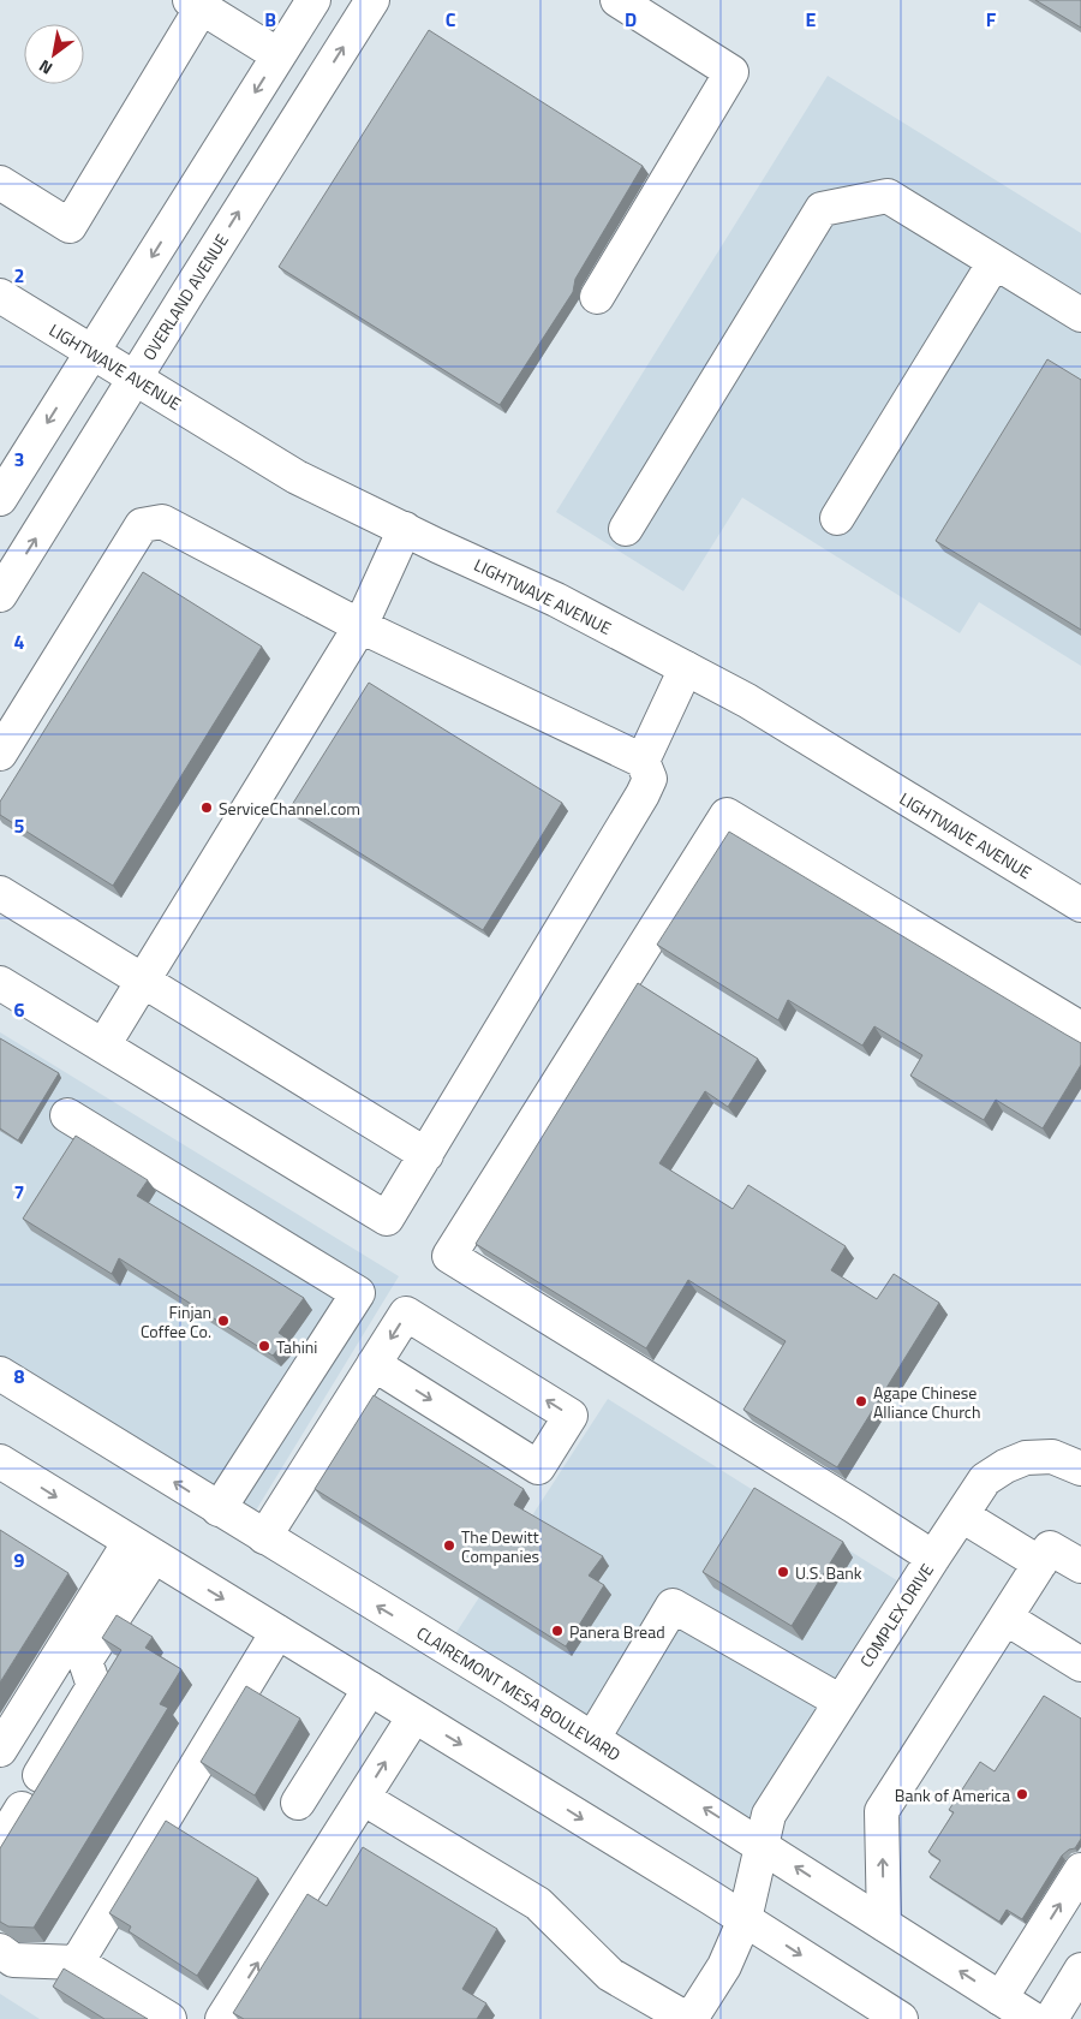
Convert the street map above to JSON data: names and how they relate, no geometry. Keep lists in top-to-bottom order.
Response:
{
  "streets": {
    "main road": [
      "OVERLAND AVENUE",
      "LIGHTWAVE AVENUE",
      "COMPLEX DRIVE",
      "CLAIREMONT MESA BOULEVARD"
    ]
  },
  "crossings": [
    ["OVERLAND AVENUE", "LIGHTWAVE AVENUE"],
    ["COMPLEX DRIVE", "CLAIREMONT MESA BOULEVARD"]
  ],
  "places": [
    "ServiceChannel.com",
    "Finjan Coffee Co.",
    "Tahini",
    "Agape Chinese Alliance Church",
    "The Dewitt Companies",
    "U.S. Bank",
    "Panera Bread",
    "Bank of America"
  ],
  "north": "bottom left",
  "grid": {
    "columns": [
      "B",
      "C",
      "D",
      "E",
      "F"
    ],
    "rows": [
      "2",
      "3",
      "4",
      "5",
      "6",
      "7",
      "8",
      "9"
    ]
  }
}
